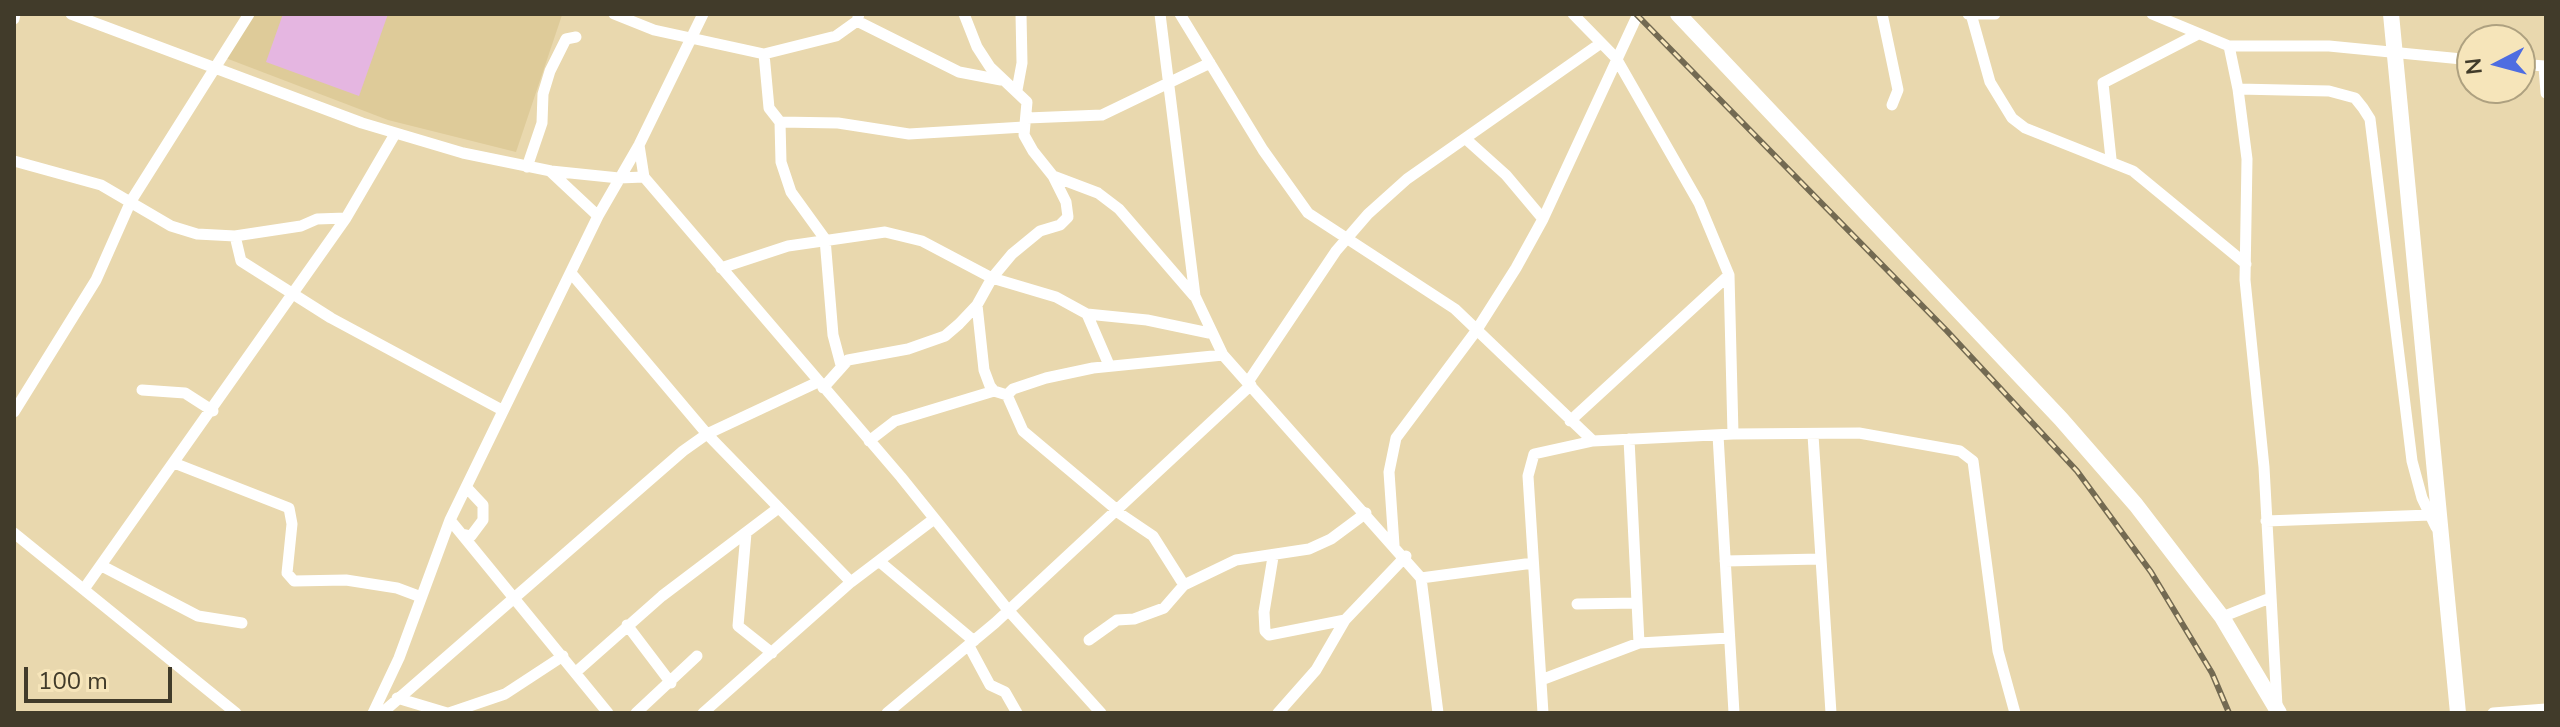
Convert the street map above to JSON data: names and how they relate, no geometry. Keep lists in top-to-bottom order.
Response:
{
  "scale_bar": "100 m",
  "north": "left"
}
